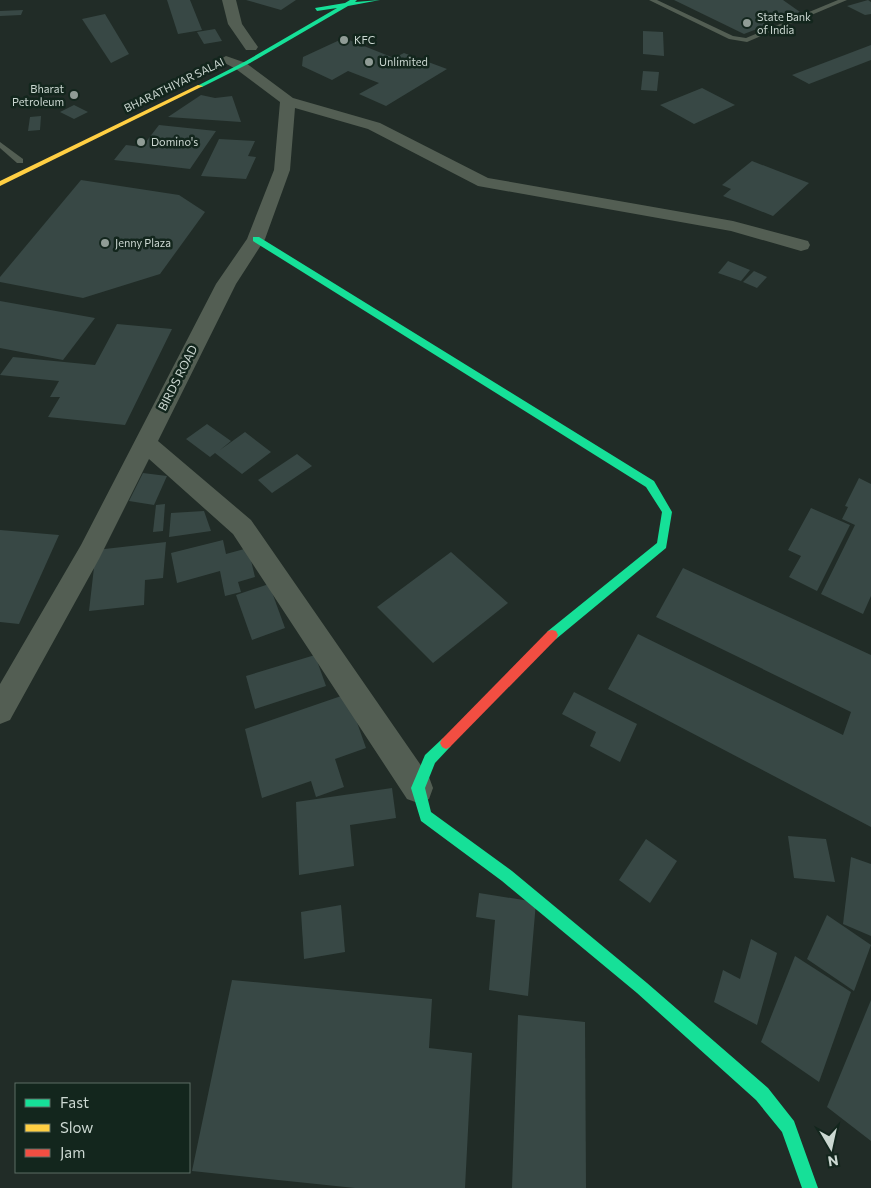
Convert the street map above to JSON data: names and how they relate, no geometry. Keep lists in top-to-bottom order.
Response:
{
  "streets": {
    "street": ["BHARATHIYAR SALAI", "BIRDS ROAD"]
  },
  "places": [
    "State Bank of India",
    "KFC",
    "Unlimited",
    "Bharat Petroleum",
    "Domino's",
    "Jenny Plaza"
  ],
  "legend": ["Fast", "Slow", "Jam"],
  "north": "bottom"
}
